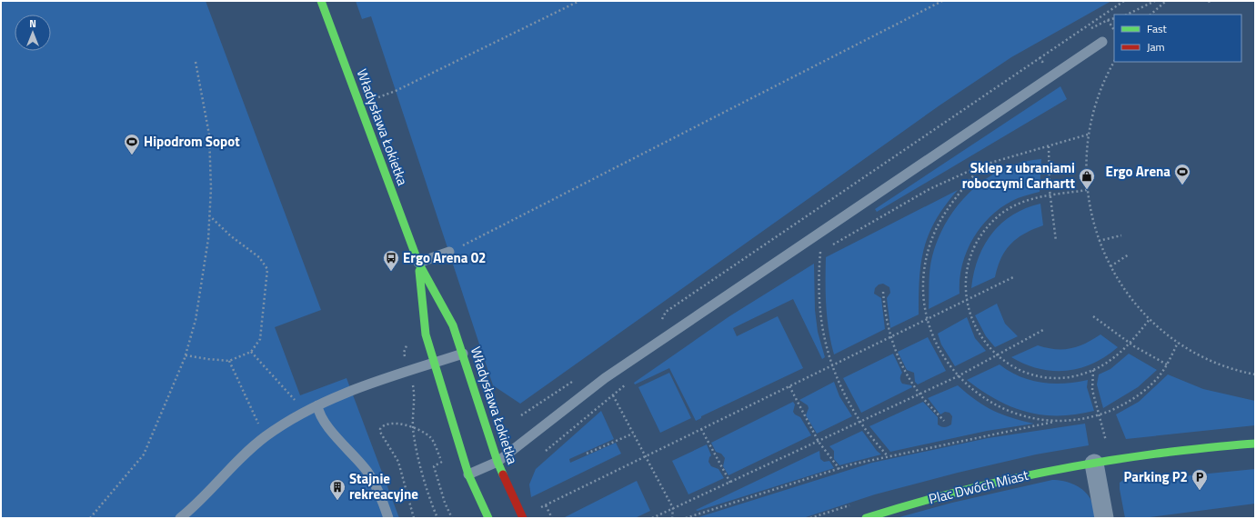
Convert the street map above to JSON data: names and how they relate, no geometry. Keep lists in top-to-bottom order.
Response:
{
  "streets": {
    "street": ["Władysława Łokietka", "Plac Dwóch Miast"]
  },
  "places": {
    "sports": ["Hipodrom Sopot", "Ergo Arena"],
    "shop": ["Sklep z ubraniami roboczymi Carhartt"],
    "bus stop": ["Ergo Arena 02"],
    "parking": ["Parking P2"],
    "building": ["Stajnie rekreacyjne"]
  },
  "legend": ["Fast", "Jam"],
  "north": "top"
}
